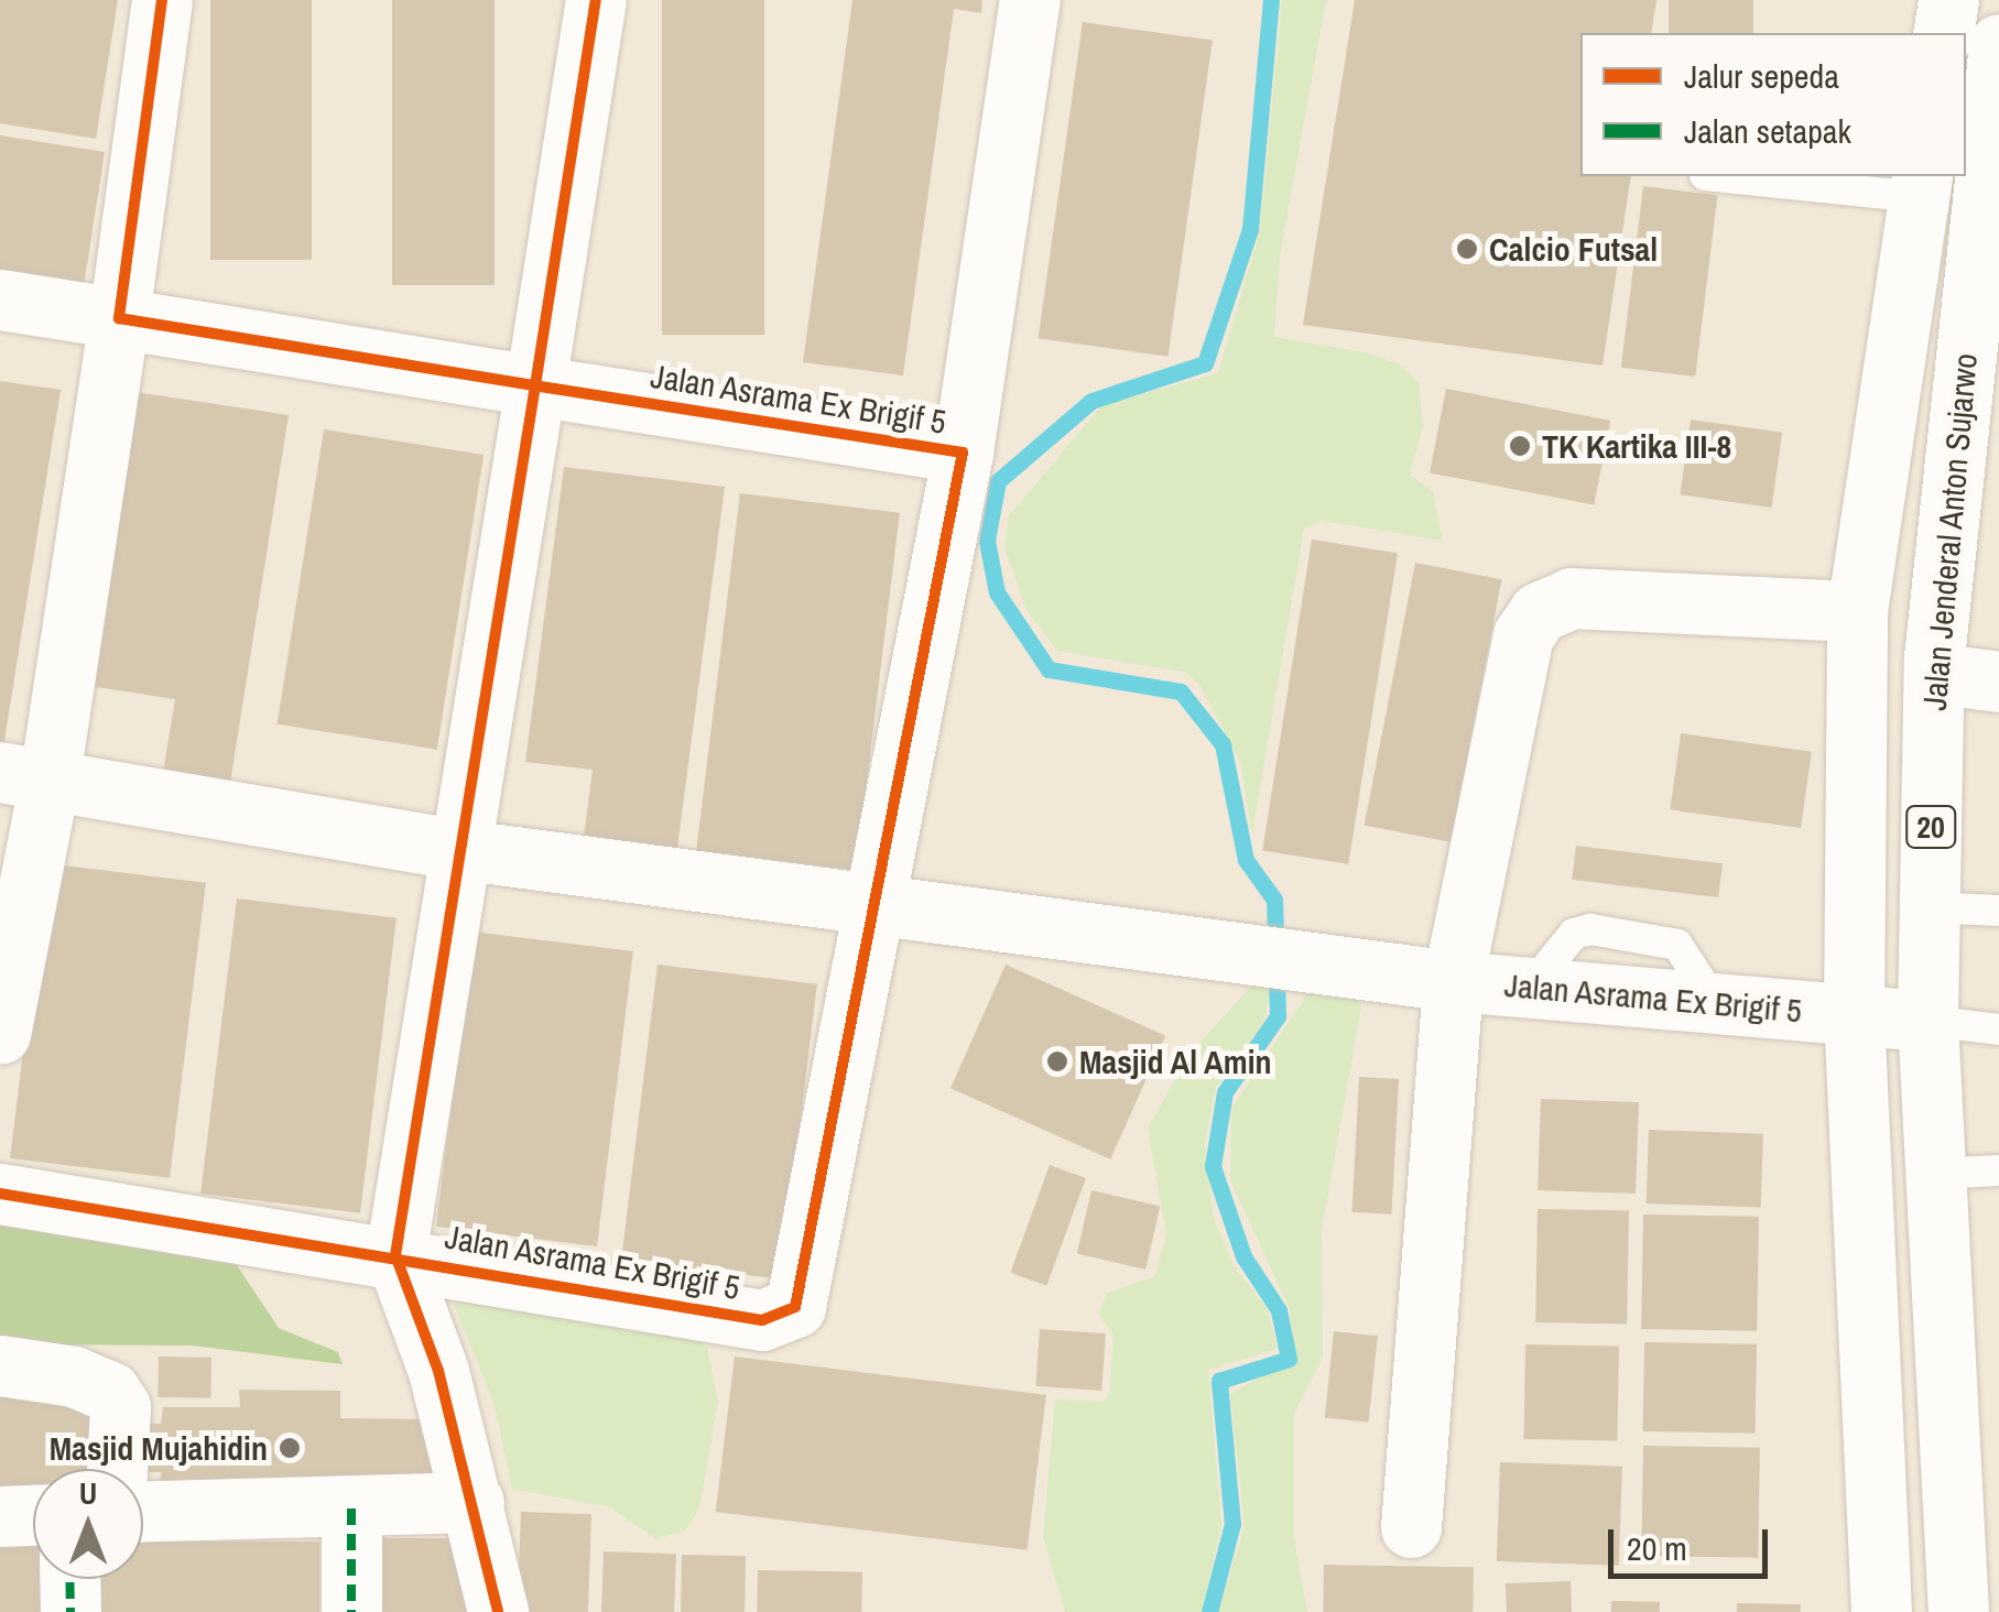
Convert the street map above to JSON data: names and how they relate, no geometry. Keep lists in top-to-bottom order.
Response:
{
  "streets": {
    "main road": ["Jalan Asrama Ex Brigif 5", "Jalan Jenderal Anton Sujarwo", "20"]
  },
  "crossings": [
    ["Jalan Asrama Ex Brigif 5", "Jalan Jenderal Anton Sujarwo"]
  ],
  "places": [
    "Calcio Futsal",
    "TK Kartika III-8",
    "Masjid Al Amin",
    "Masjid Mujahidin"
  ],
  "legend": ["Jalur sepeda", "Jalan setapak"],
  "scale_bar": "20 m",
  "north": "top"
}
